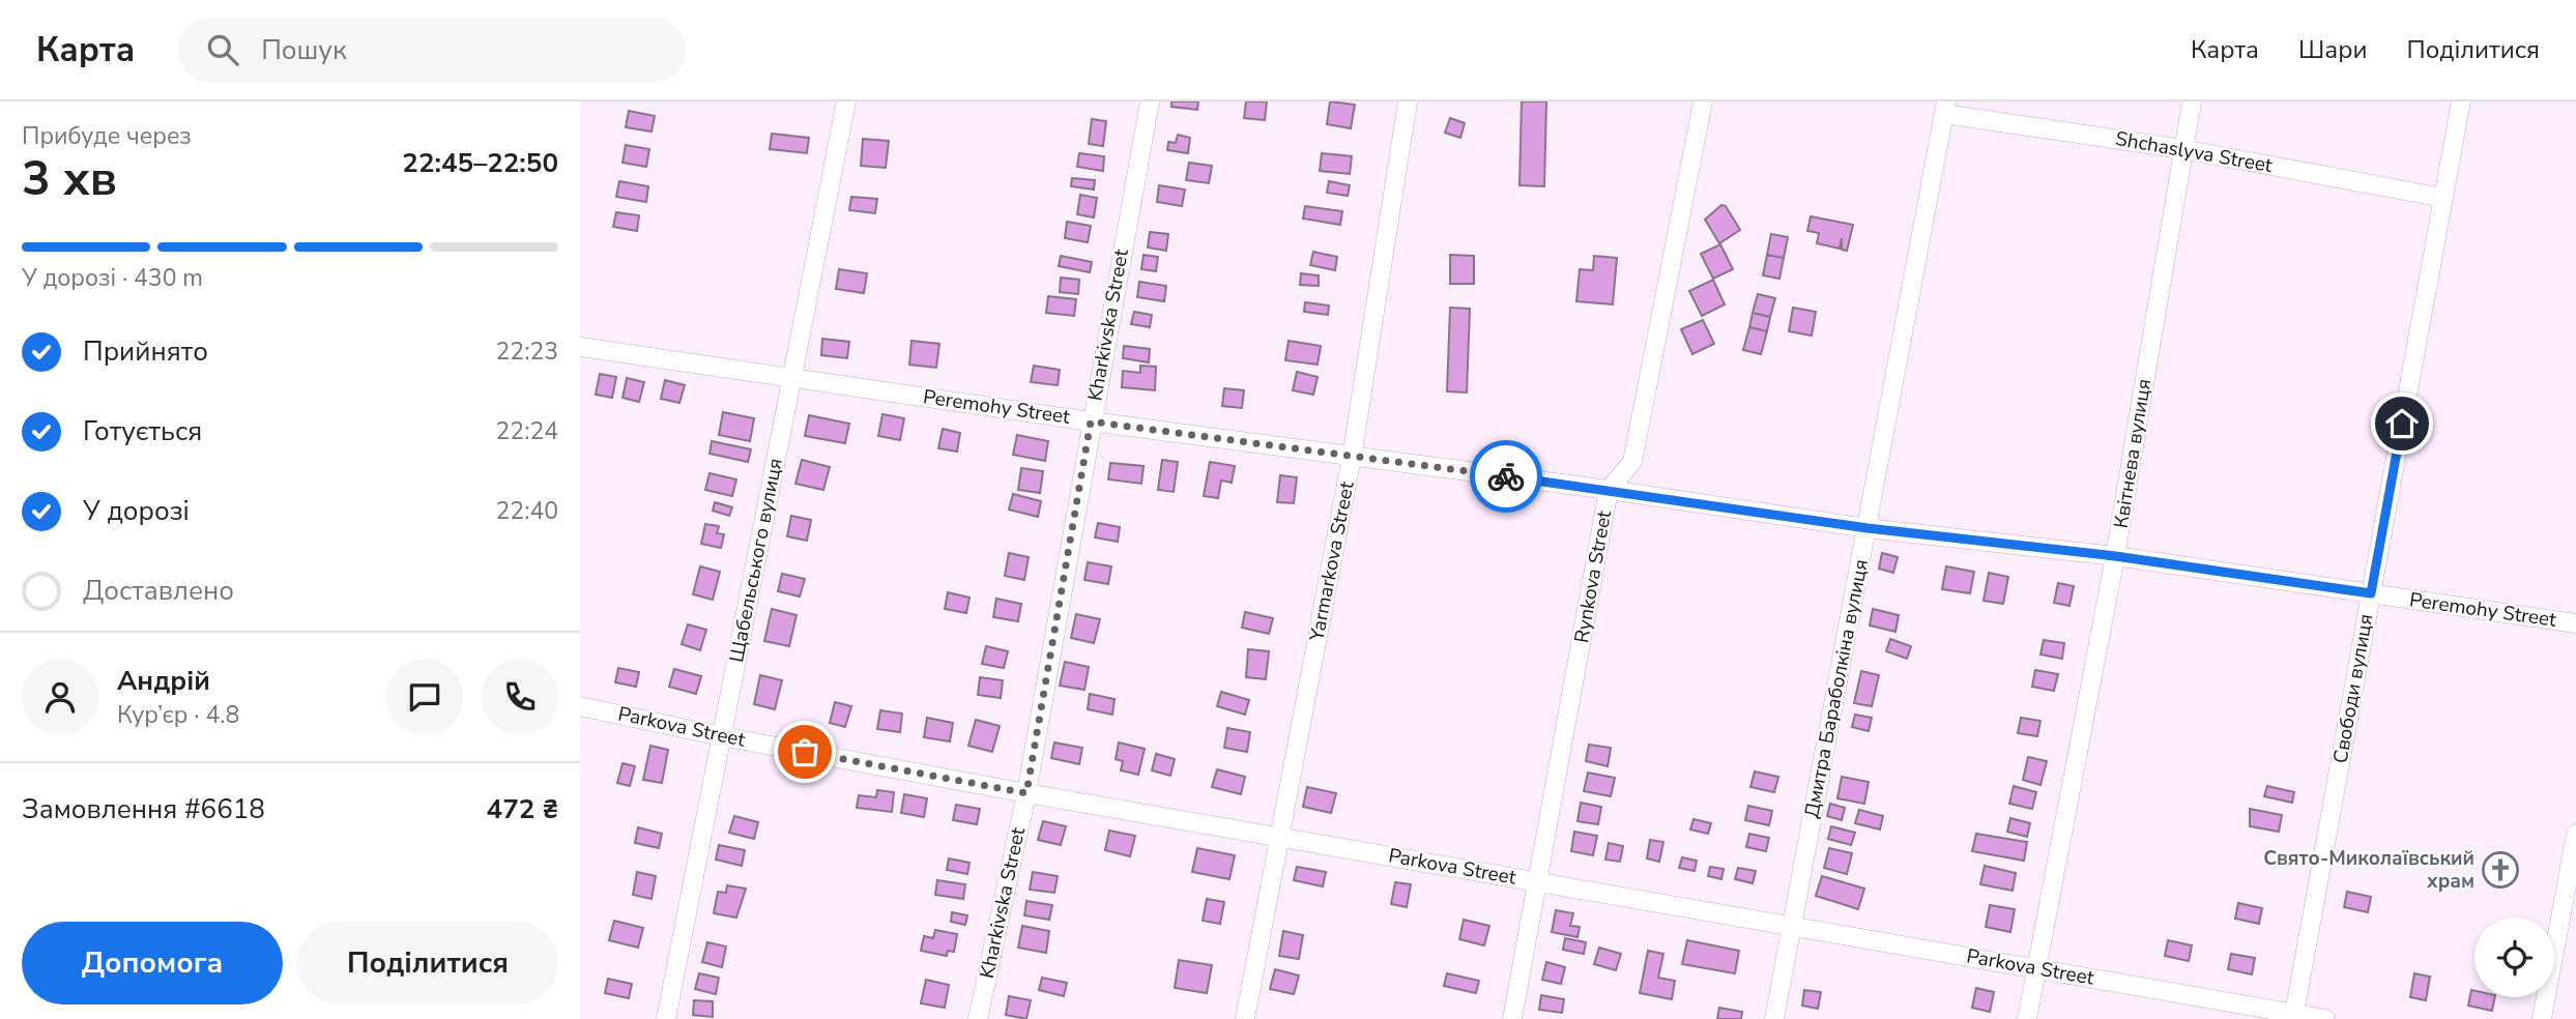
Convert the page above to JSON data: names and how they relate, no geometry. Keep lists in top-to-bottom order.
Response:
{
  "streets": {
    "street": [
      "Shchaslyva Street",
      "Kharkivska Street",
      "Peremohy Street",
      "Квітнева вулиця",
      "Щабельського вулиця",
      "Yarmarkova Street",
      "Rynkova Street",
      "Дмитра Бараболкіна вулиця",
      "Свободи вулиця",
      "Parkova Street"
    ]
  },
  "crossings": [
    ["Shchaslyva Street", "Квітнева вулиця"],
    ["Shchaslyva Street", "Дмитра Бараболкіна вулиця"],
    ["Shchaslyva Street", "Свободи вулиця"],
    ["Kharkivska Street", "Peremohy Street"],
    ["Kharkivska Street", "Parkova Street"],
    ["Peremohy Street", "Квітнева вулиця"],
    ["Peremohy Street", "Щабельського вулиця"],
    ["Peremohy Street", "Yarmarkova Street"],
    ["Peremohy Street", "Rynkova Street"],
    ["Peremohy Street", "Дмитра Бараболкіна вулиця"],
    ["Peremohy Street", "Свободи вулиця"],
    ["Квітнева вулиця", "Parkova Street"],
    ["Щабельського вулиця", "Parkova Street"],
    ["Yarmarkova Street", "Parkova Street"],
    ["Rynkova Street", "Parkova Street"],
    ["Дмитра Бараболкіна вулиця", "Parkova Street"],
    ["Свободи вулиця", "Parkova Street"]
  ],
  "places": {
    "church": ["Свято-Миколаївський храм"]
  },
  "page": {
    "header": "Карта",
    "search": "Пошук",
    "nav": ["Карта", "Шари", "Поділитися"],
    "heading": ["3 хв", "Прибуде через", "22:45–22:50"],
    "panel": [
      "Андрій",
      "Кур’єр · 4.8",
      "Замовлення #6618",
      "472 ₴"
    ],
    "bar": "У дорозі · 430 m",
    "list": [
      ["Прийнято", "22:23"],
      ["Готується", "22:24"],
      ["У дорозі", "22:40"],
      "Доставлено"
    ],
    "buttons": ["Допомога", "Поділитися"]
  }
}
